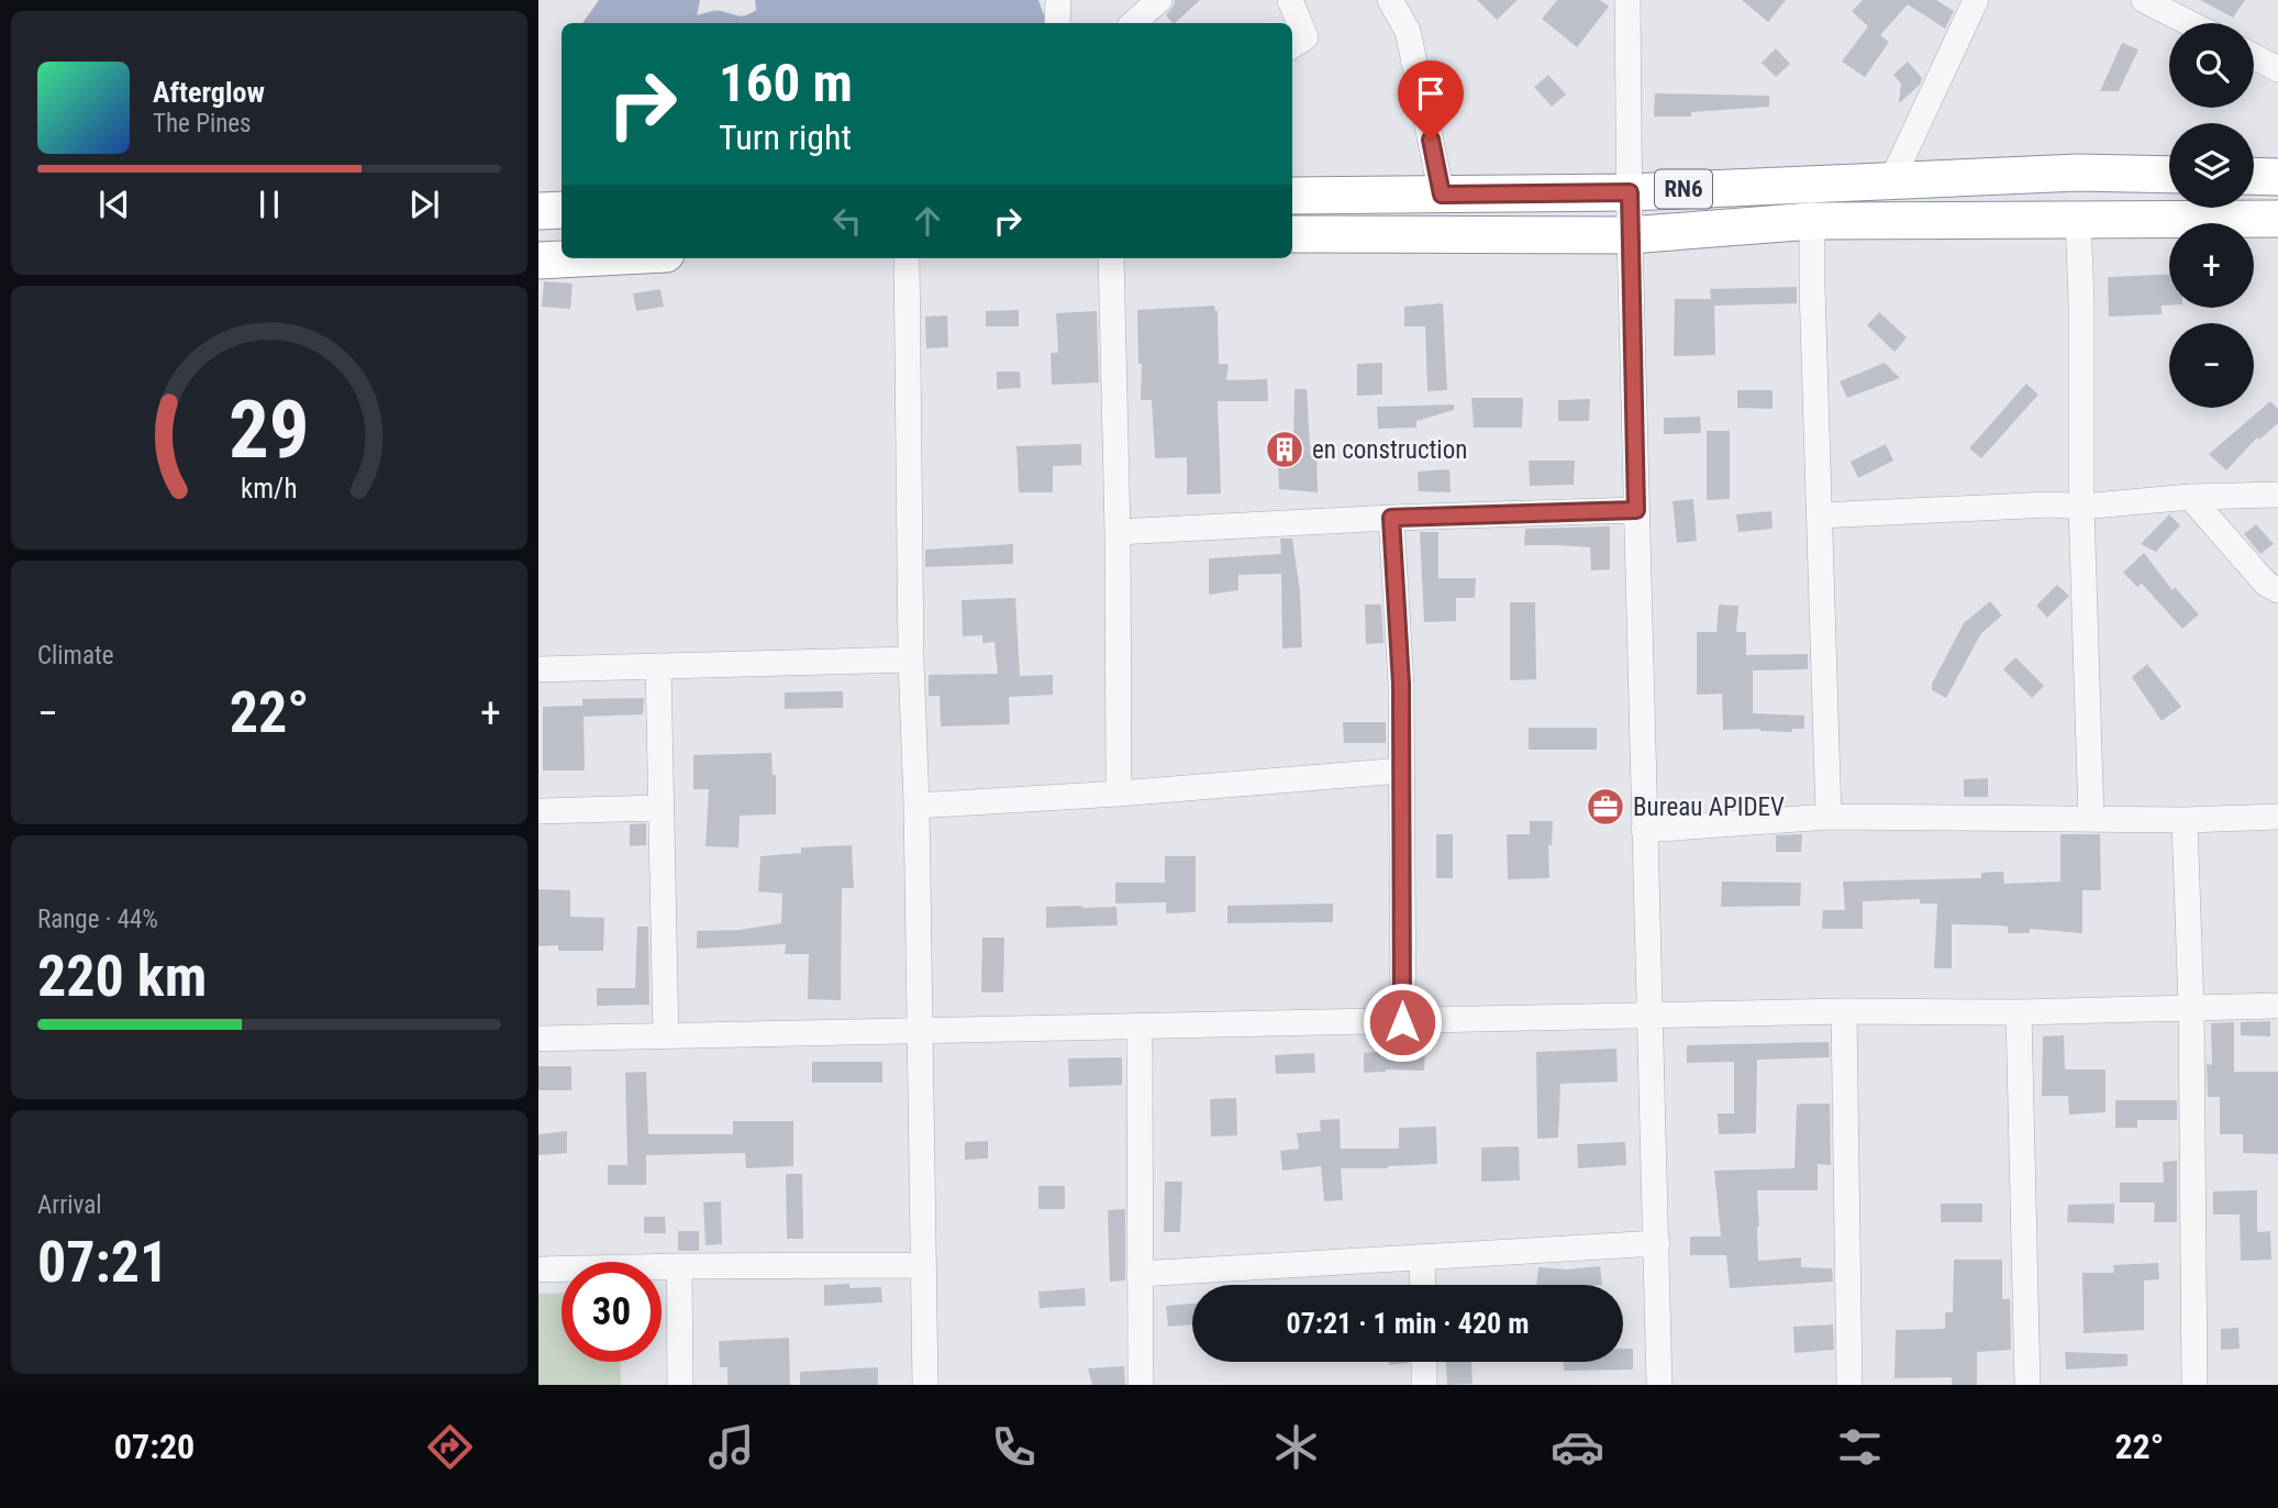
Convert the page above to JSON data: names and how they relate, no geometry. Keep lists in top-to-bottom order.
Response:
{
  "streets": {
    "highway": ["RN6"]
  },
  "places": {
    "building": ["en construction"],
    "office": ["Bureau APIDEV"]
  },
  "page": {
    "map_buttons": ["+", "−"],
    "turn": ["160 m", "Turn right"],
    "song": ["Afterglow", "The Pines"],
    "tile": [
      "Climate",
      ["Range · 44%", "220 km"],
      ["Arrival", "07:21"]
    ],
    "heat": ["−", "22°", "+"],
    "limit": "30",
    "trip": "07:21 · 1 min · 420 m",
    "tabs": ["07:20", "22°"],
    "gauge": ["29", "km/h"]
  }
}
